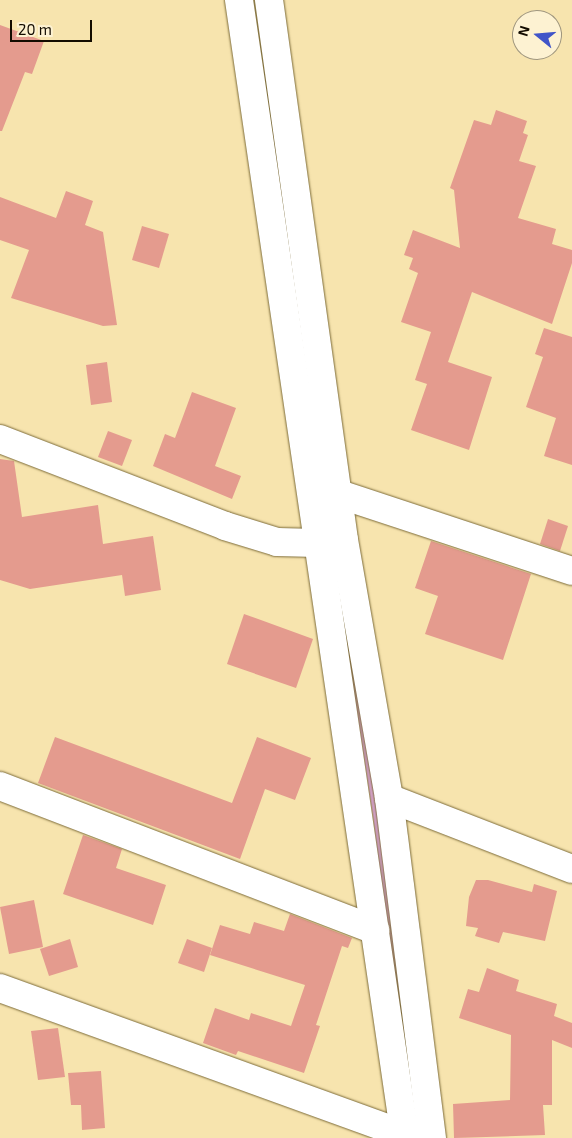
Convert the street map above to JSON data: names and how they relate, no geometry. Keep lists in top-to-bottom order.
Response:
{
  "scale_bar": "20 m",
  "north": "left"
}
